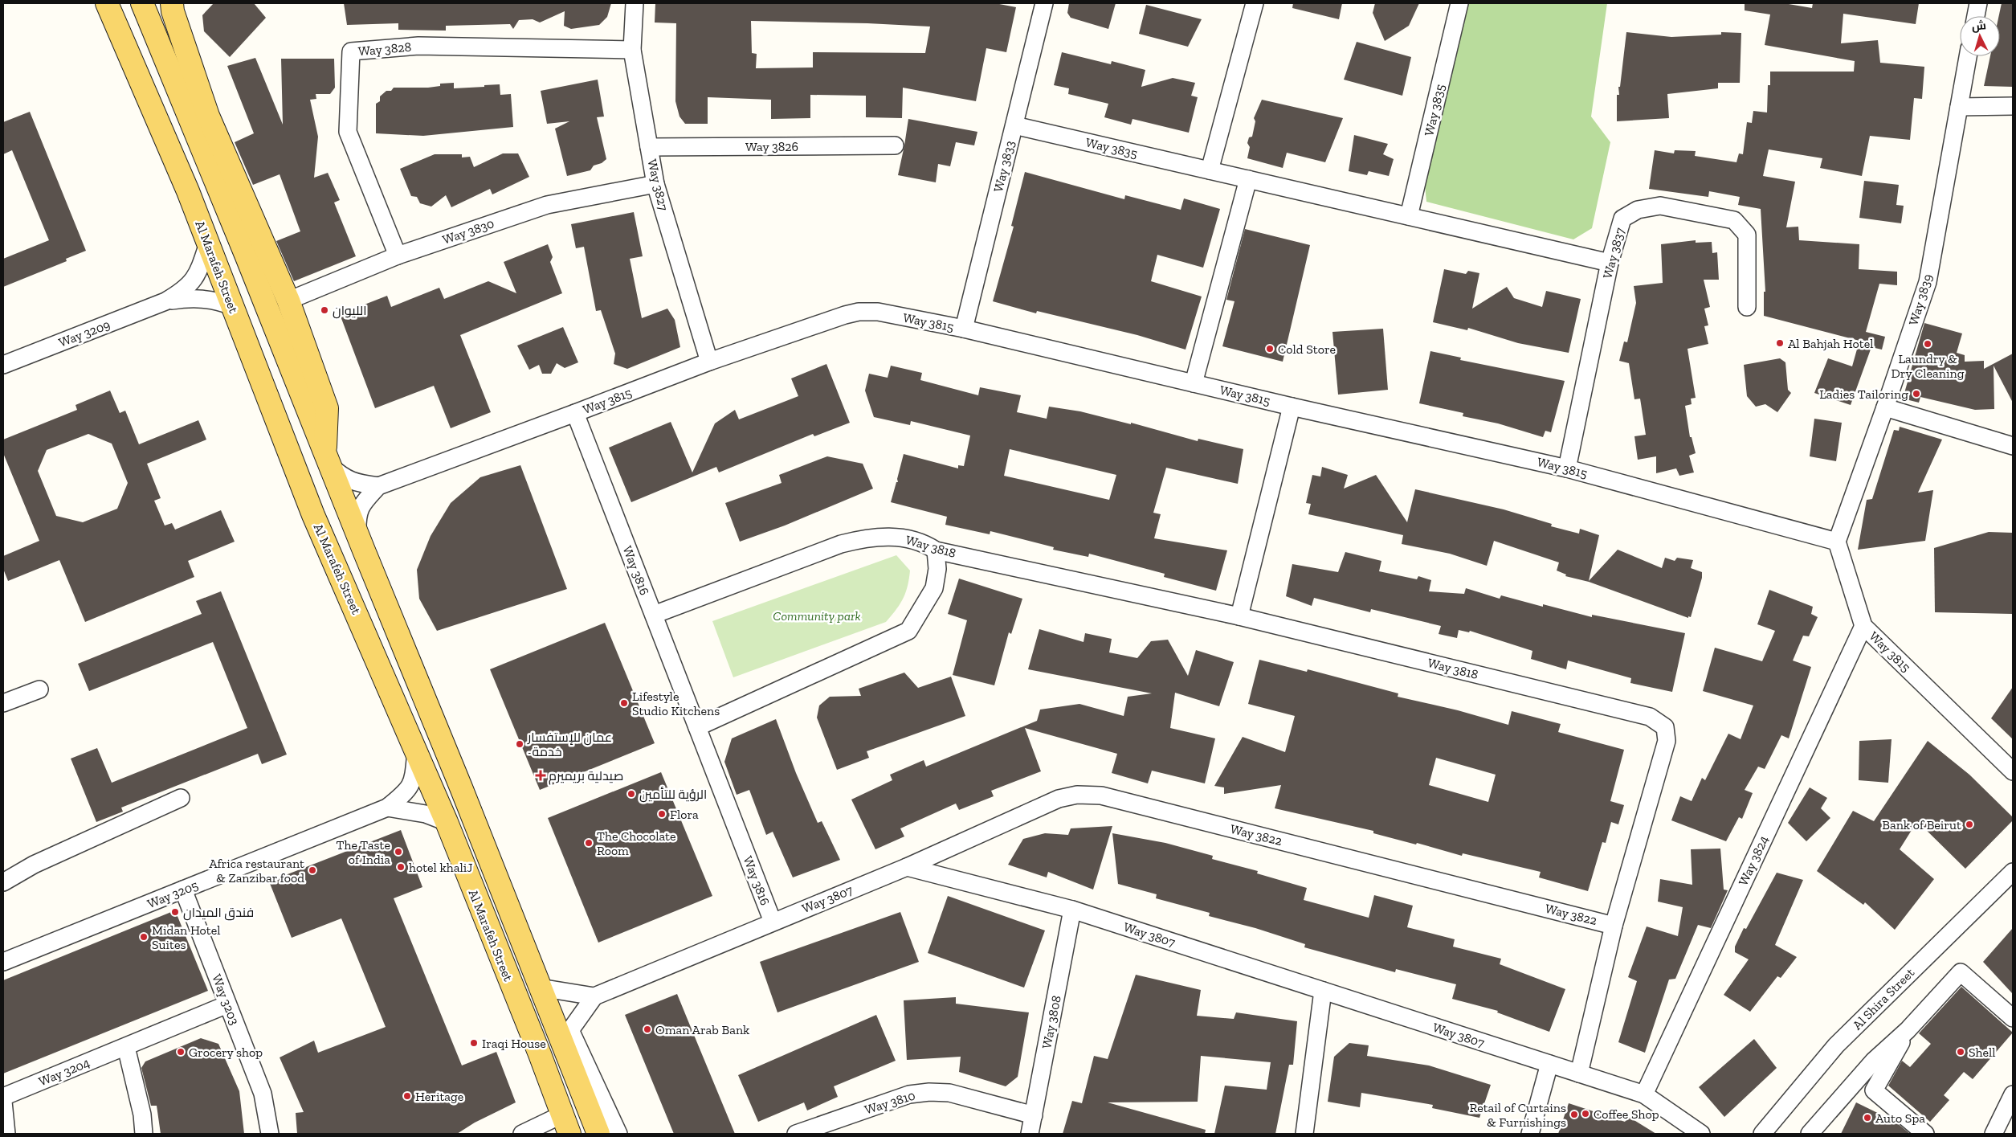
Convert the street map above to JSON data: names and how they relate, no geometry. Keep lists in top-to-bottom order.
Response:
{
  "streets": {
    "main road": ["Al Marafeh Street"],
    "street": [
      "Way 3828",
      "Way 3835",
      "Way 3826",
      "Way 3833",
      "Way 3827",
      "Way 3830",
      "Way 3837",
      "Way 3839",
      "Way 3815",
      "Way 3209",
      "Way 3818",
      "Way 3816",
      "Way 3822",
      "Way 3824",
      "Way 3205",
      "Way 3807",
      "Al Shira Street",
      "Way 3203",
      "Way 3808",
      "Way 3204",
      "Way 3810"
    ]
  },
  "crossings": [
    ["Way 3828", "Way 3827"],
    ["Way 3828", "Way 3830"],
    ["Way 3835", "Way 3833"],
    ["Way 3835", "Way 3837"],
    ["Way 3826", "Way 3827"],
    ["Way 3833", "Way 3815"],
    ["Way 3827", "Way 3830"],
    ["Way 3827", "Way 3815"],
    ["Way 3837", "Way 3815"],
    ["Al Marafeh Street", "Way 3815"],
    ["Al Marafeh Street", "Way 3209"],
    ["Al Marafeh Street", "Way 3205"],
    ["Way 3839", "Way 3815"],
    ["Way 3815", "Way 3816"],
    ["Way 3815", "Way 3824"],
    ["Way 3818", "Way 3816"],
    ["Way 3818", "Way 3822"],
    ["Way 3816", "Way 3807"],
    ["Way 3822", "Way 3807"],
    ["Way 3824", "Way 3807"],
    ["Way 3205", "Way 3203"],
    ["Way 3807", "Way 3808"],
    ["Way 3203", "Way 3204"],
    ["Way 3808", "Way 3810"]
  ],
  "parks": ["Community park"],
  "places": {
    "other": [
      "الليوان",
      "Al Bahjah Hotel",
      "Laundry & Dry Cleaning",
      "Cold Store",
      "Ladies Tailoring",
      "Lifestyle Studio Kitchens",
      "عمان للإستفسار -خدمة",
      "الرؤية للتأمين",
      "Flora",
      "Bank of Beirut",
      "The Chocolate Room",
      "The Taste of India",
      "hotel khaliJ",
      "Africa restaurant & Zanzibar food",
      "فندق الميدان",
      "Midan Hotel Suites",
      "Oman Arab Bank",
      "Iraqi House",
      "Grocery shop",
      "Shell",
      "Heritage",
      "Coffee Shop",
      "Retail of Curtains & Furnishings",
      "Auto Spa"
    ],
    "health": ["صيدلية بريميرم"]
  },
  "north": "top"
}
